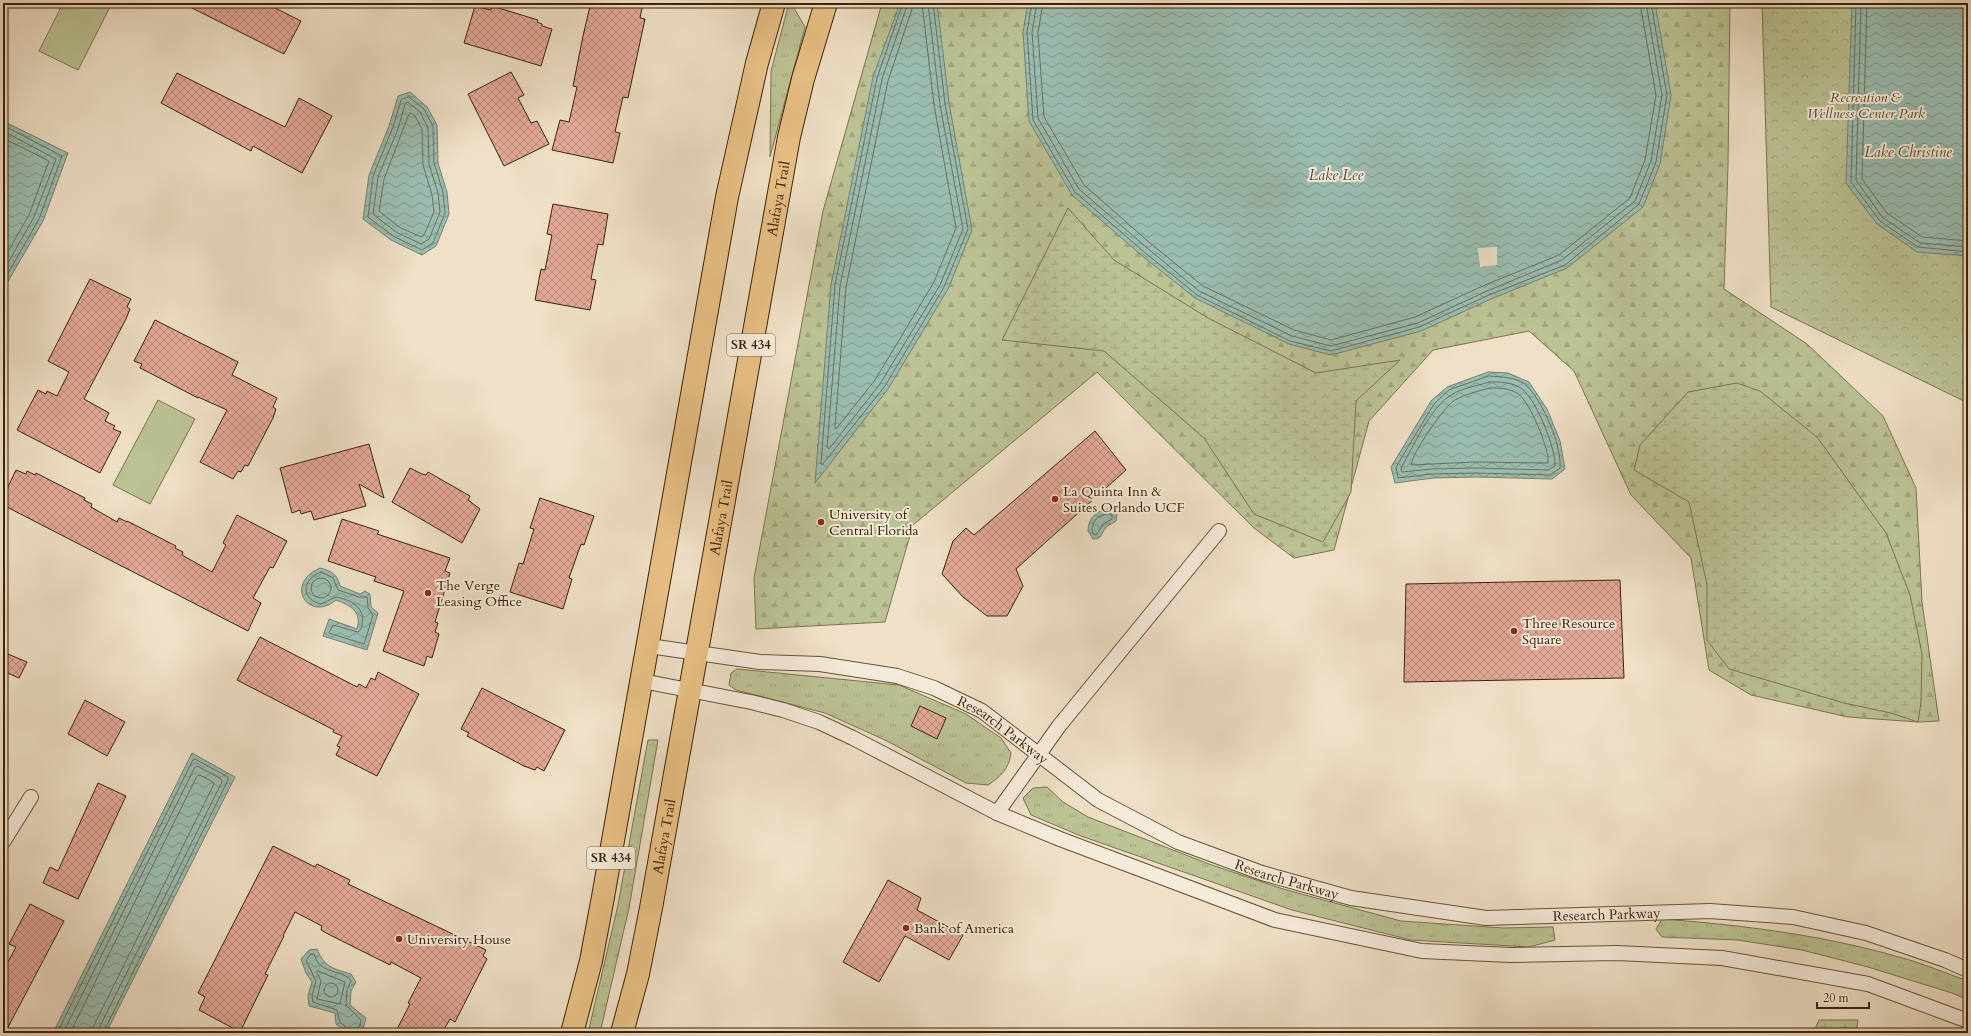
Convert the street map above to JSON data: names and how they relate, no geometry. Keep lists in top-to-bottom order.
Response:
{
  "streets": {
    "main road": ["Alafaya Trail", "SR 434"],
    "street": ["Research Parkway"]
  },
  "crossings": [
    ["Alafaya Trail", "Research Parkway"],
    ["SR 434", "Research Parkway"]
  ],
  "water": ["Lake Christine", "Lake Lee"],
  "parks": ["Recreation & Wellness Center Park"],
  "places": [
    "La Quinta Inn & Suites Orlando UCF",
    "University of Central Florida",
    "The Verge Leasing Office",
    "Three Resource Square",
    "Bank of America",
    "University House"
  ],
  "scale_bar": "20 m"
}
